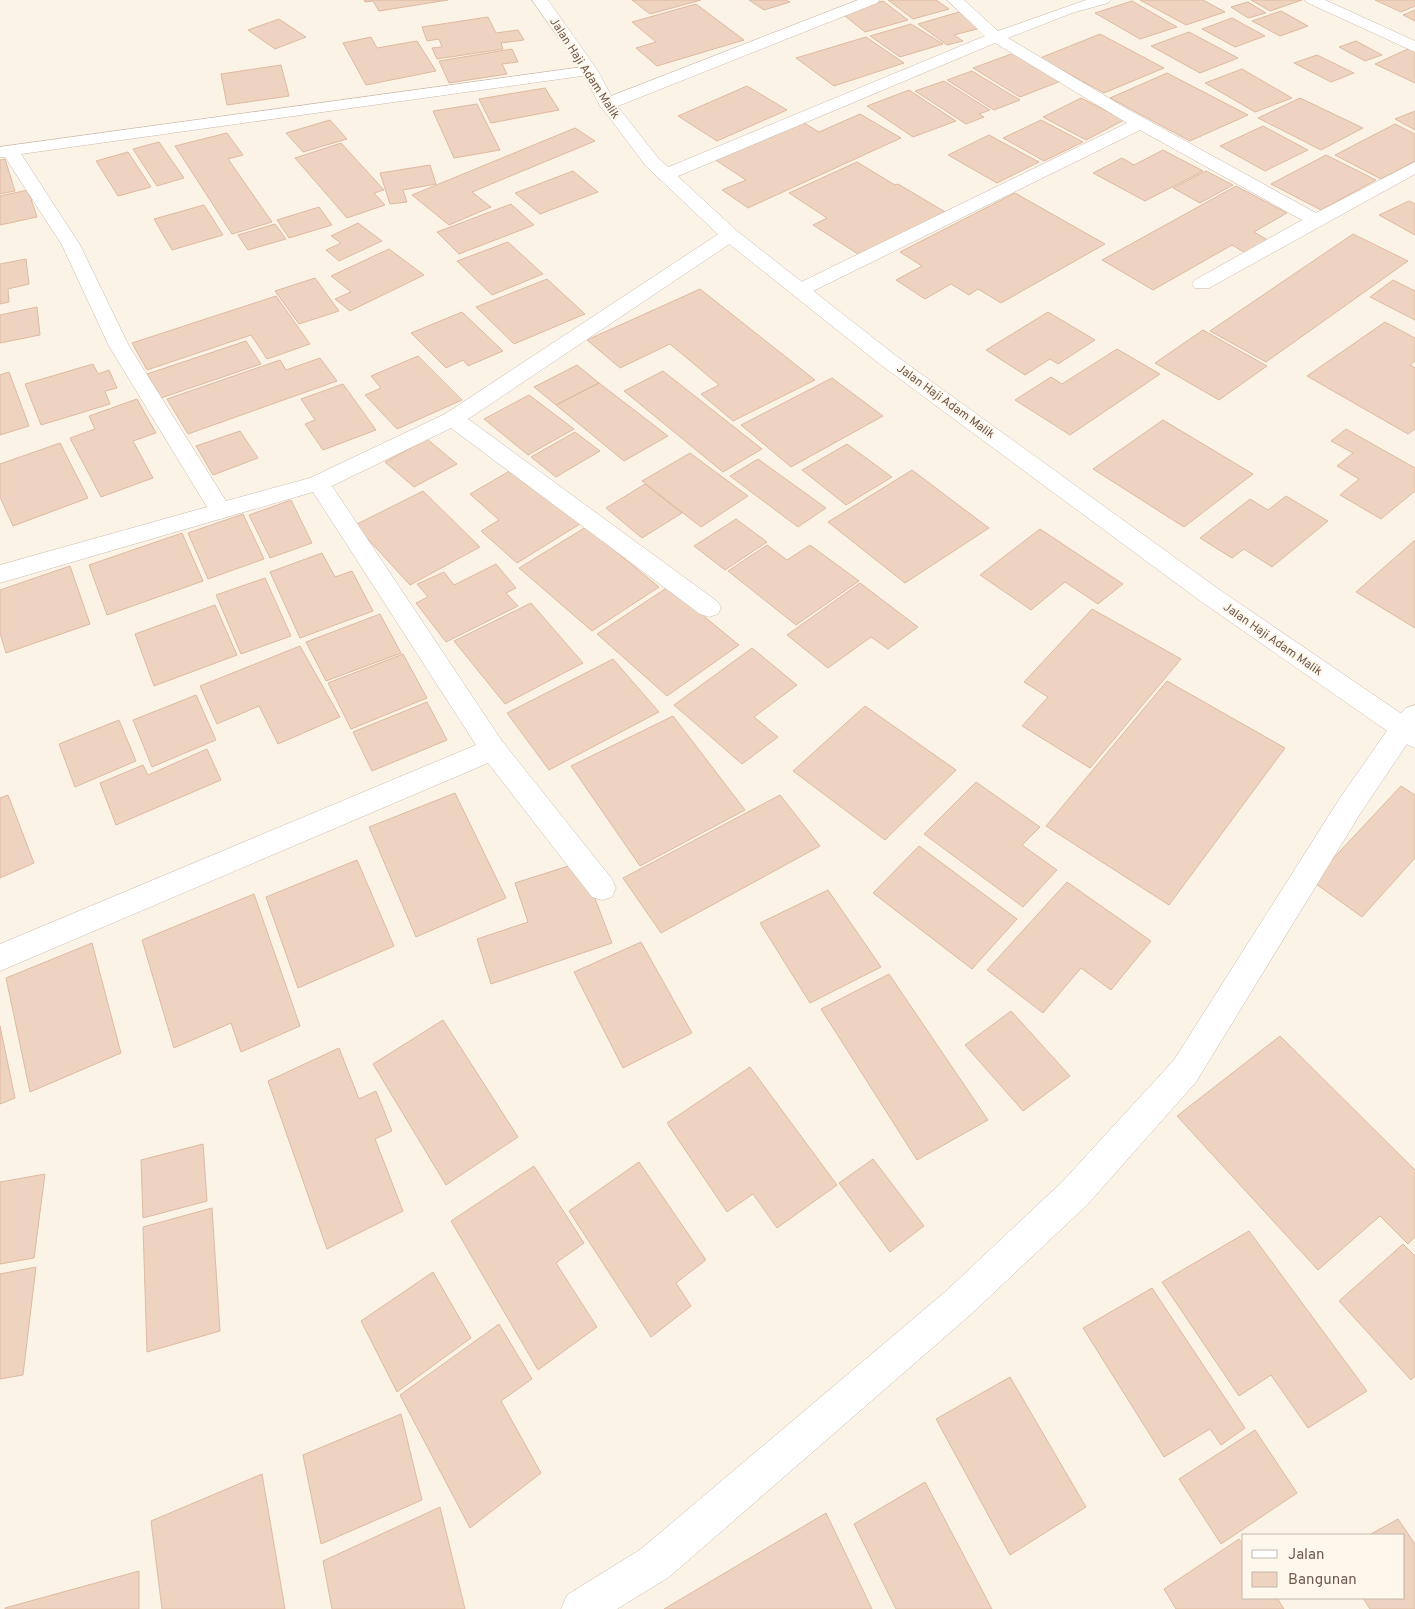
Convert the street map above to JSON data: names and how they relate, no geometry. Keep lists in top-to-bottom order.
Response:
{
  "streets": {
    "street": ["Jalan Haji Adam Malik"]
  },
  "legend": ["Jalan", "Bangunan"]
}
